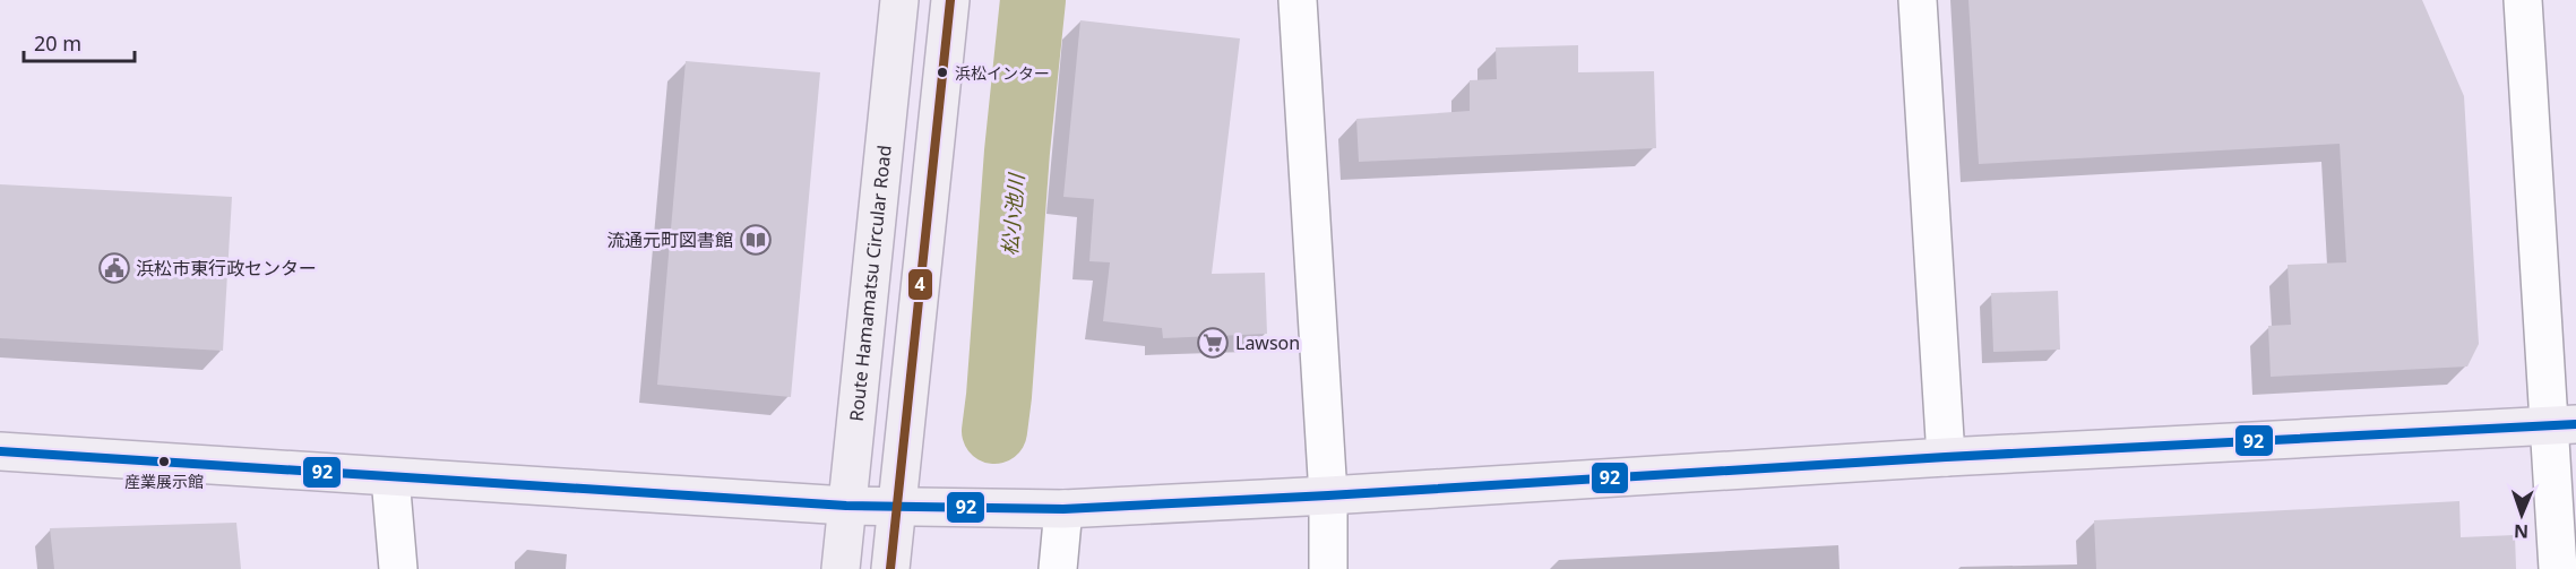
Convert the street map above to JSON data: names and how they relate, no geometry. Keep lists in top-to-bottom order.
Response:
{
  "streets": {
    "main road": ["Route Hamamatsu Circular Road"]
  },
  "water": ["松小池川"],
  "places": {
    "other": ["浜松インター", "産業展示館"],
    "library": ["流通元町図書館"],
    "public building": ["浜松市東行政センター"],
    "supermarket": ["Lawson"]
  },
  "lines": ["transit line 4", "transit line 92"],
  "scale_bar": "20 m",
  "north": "bottom"
}
